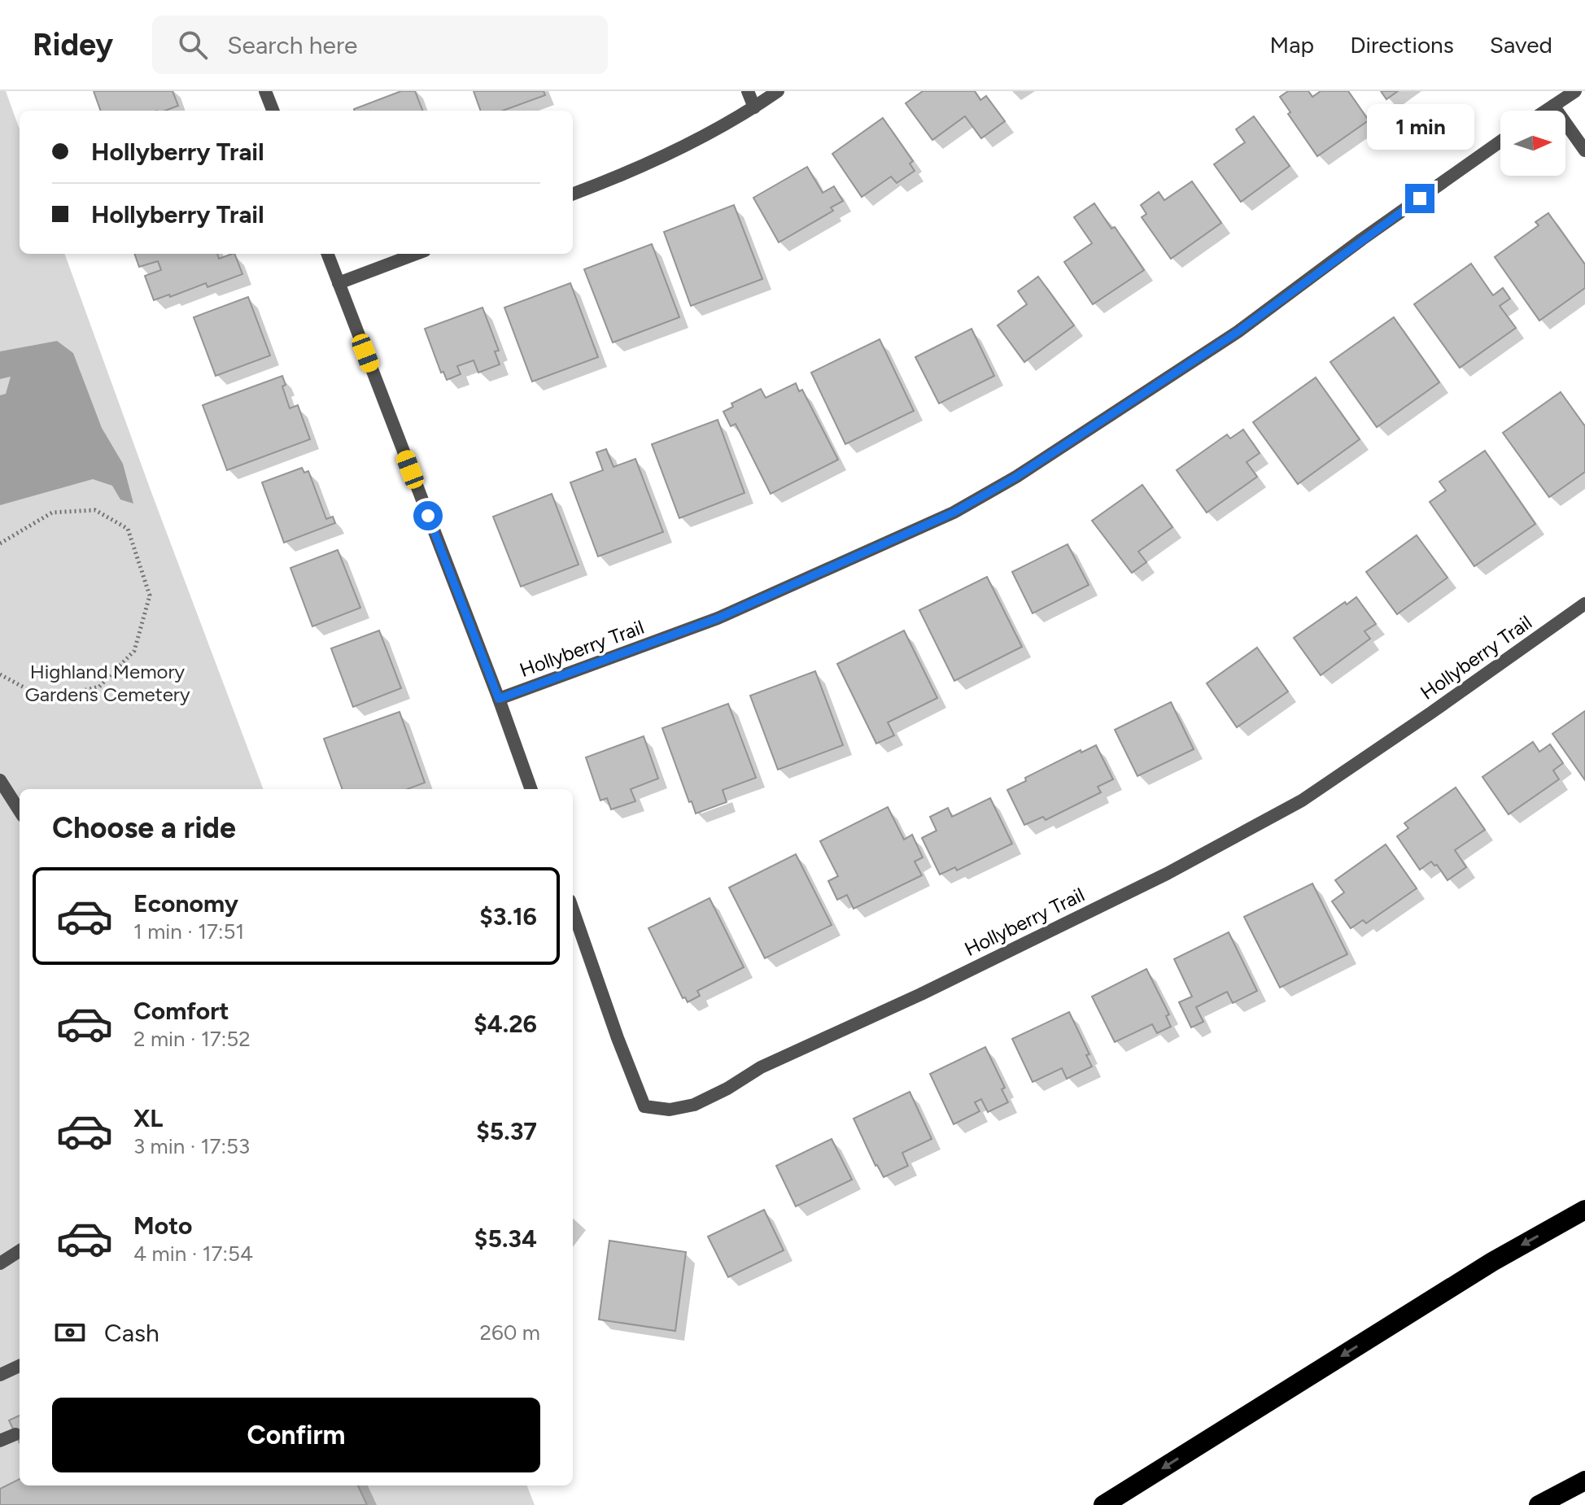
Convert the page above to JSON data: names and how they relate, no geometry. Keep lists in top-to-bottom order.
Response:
{
  "streets": {
    "street": ["Hollyberry Trail"]
  },
  "parks": ["Highland Memory Gardens Cemetery"],
  "north": "right",
  "page": {
    "header": "Ridey",
    "search": "Search here",
    "nav": ["Map", "Directions", "Saved"],
    "bubble": "1 min",
    "banner": ["Hollyberry Trail", "Hollyberry Trail"],
    "heading": "Choose a ride",
    "list": [
      {
        "name": "Economy",
        "note": "1 min · 17:51",
        "value": "$3.16"
      },
      {
        "name": "Comfort",
        "note": "2 min · 17:52",
        "value": "$4.26"
      },
      {
        "name": "XL",
        "note": "3 min · 17:53",
        "value": "$5.37"
      },
      {
        "name": "Moto",
        "note": "4 min · 17:54",
        "value": "$5.34"
      }
    ],
    "pay": ["Cash", "260 m"],
    "buttons": "Confirm"
  }
}
